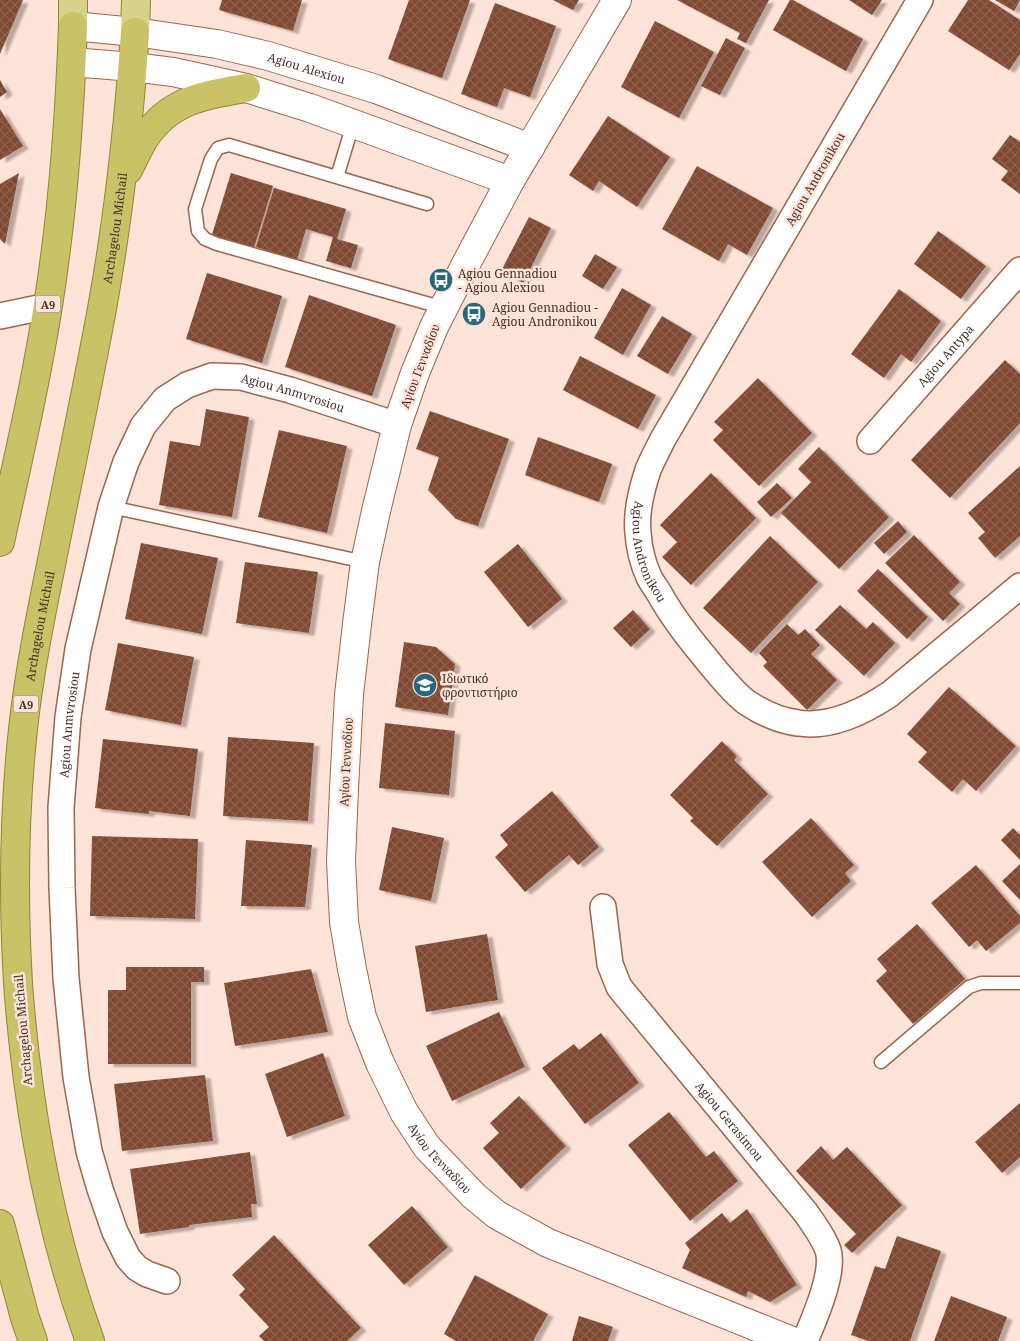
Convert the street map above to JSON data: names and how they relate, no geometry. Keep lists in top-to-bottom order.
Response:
{
  "streets": {
    "highway": ["Archagelou Michail", "A9"],
    "street": [
      "Agiou Alexiou",
      "Agiou Andronikou",
      "Agiou Antypa",
      "Αγίου Γενναδίου",
      "Agiou Anmvrosiou",
      "Agiou Gerasimou"
    ]
  },
  "crossings": [
    ["Agiou Alexiou", "Archagelou Michail"],
    ["Agiou Alexiou", "A9"],
    ["Agiou Alexiou", "Αγίου Γενναδίου"],
    ["Αγίου Γενναδίου", "Agiou Anmvrosiou"]
  ],
  "places": {
    "bus stop": ["Agiou Gennadiou - Agiou Alexiou", "Agiou Gennadiou - Agiou Andronikou"],
    "school or university": ["Ιδιωτικό φροντιστήριο"]
  }
}
